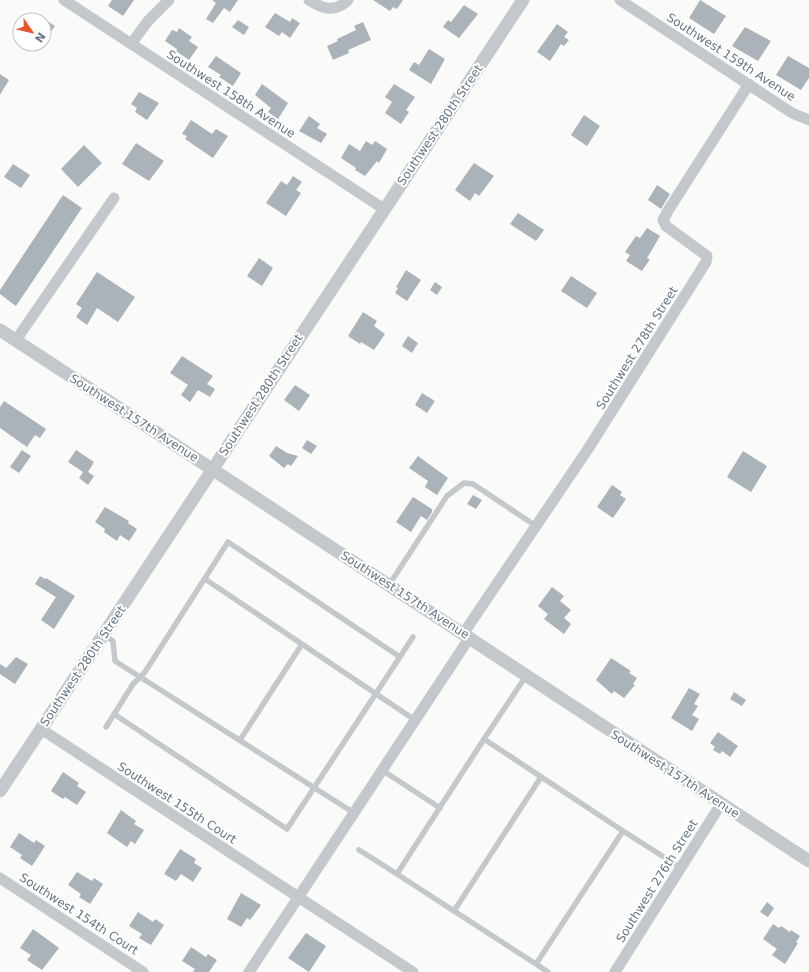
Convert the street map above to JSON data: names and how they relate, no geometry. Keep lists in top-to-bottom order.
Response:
{
  "streets": {
    "street": [
      "Southwest 159th Avenue",
      "Southwest 158th Avenue",
      "Southwest 280th Street",
      "Southwest 278th Street",
      "Southwest 157th Avenue",
      "Southwest 155th Court",
      "Southwest 276th Street",
      "Southwest 154th Court"
    ]
  },
  "crossings": [
    ["Southwest 159th Avenue", "Southwest 278th Street"],
    ["Southwest 158th Avenue", "Southwest 280th Street"],
    ["Southwest 280th Street", "Southwest 157th Avenue"],
    ["Southwest 280th Street", "Southwest 155th Court"],
    ["Southwest 278th Street", "Southwest 157th Avenue"],
    ["Southwest 278th Street", "Southwest 155th Court"],
    ["Southwest 157th Avenue", "Southwest 276th Street"]
  ],
  "north": "bottom right"
}
